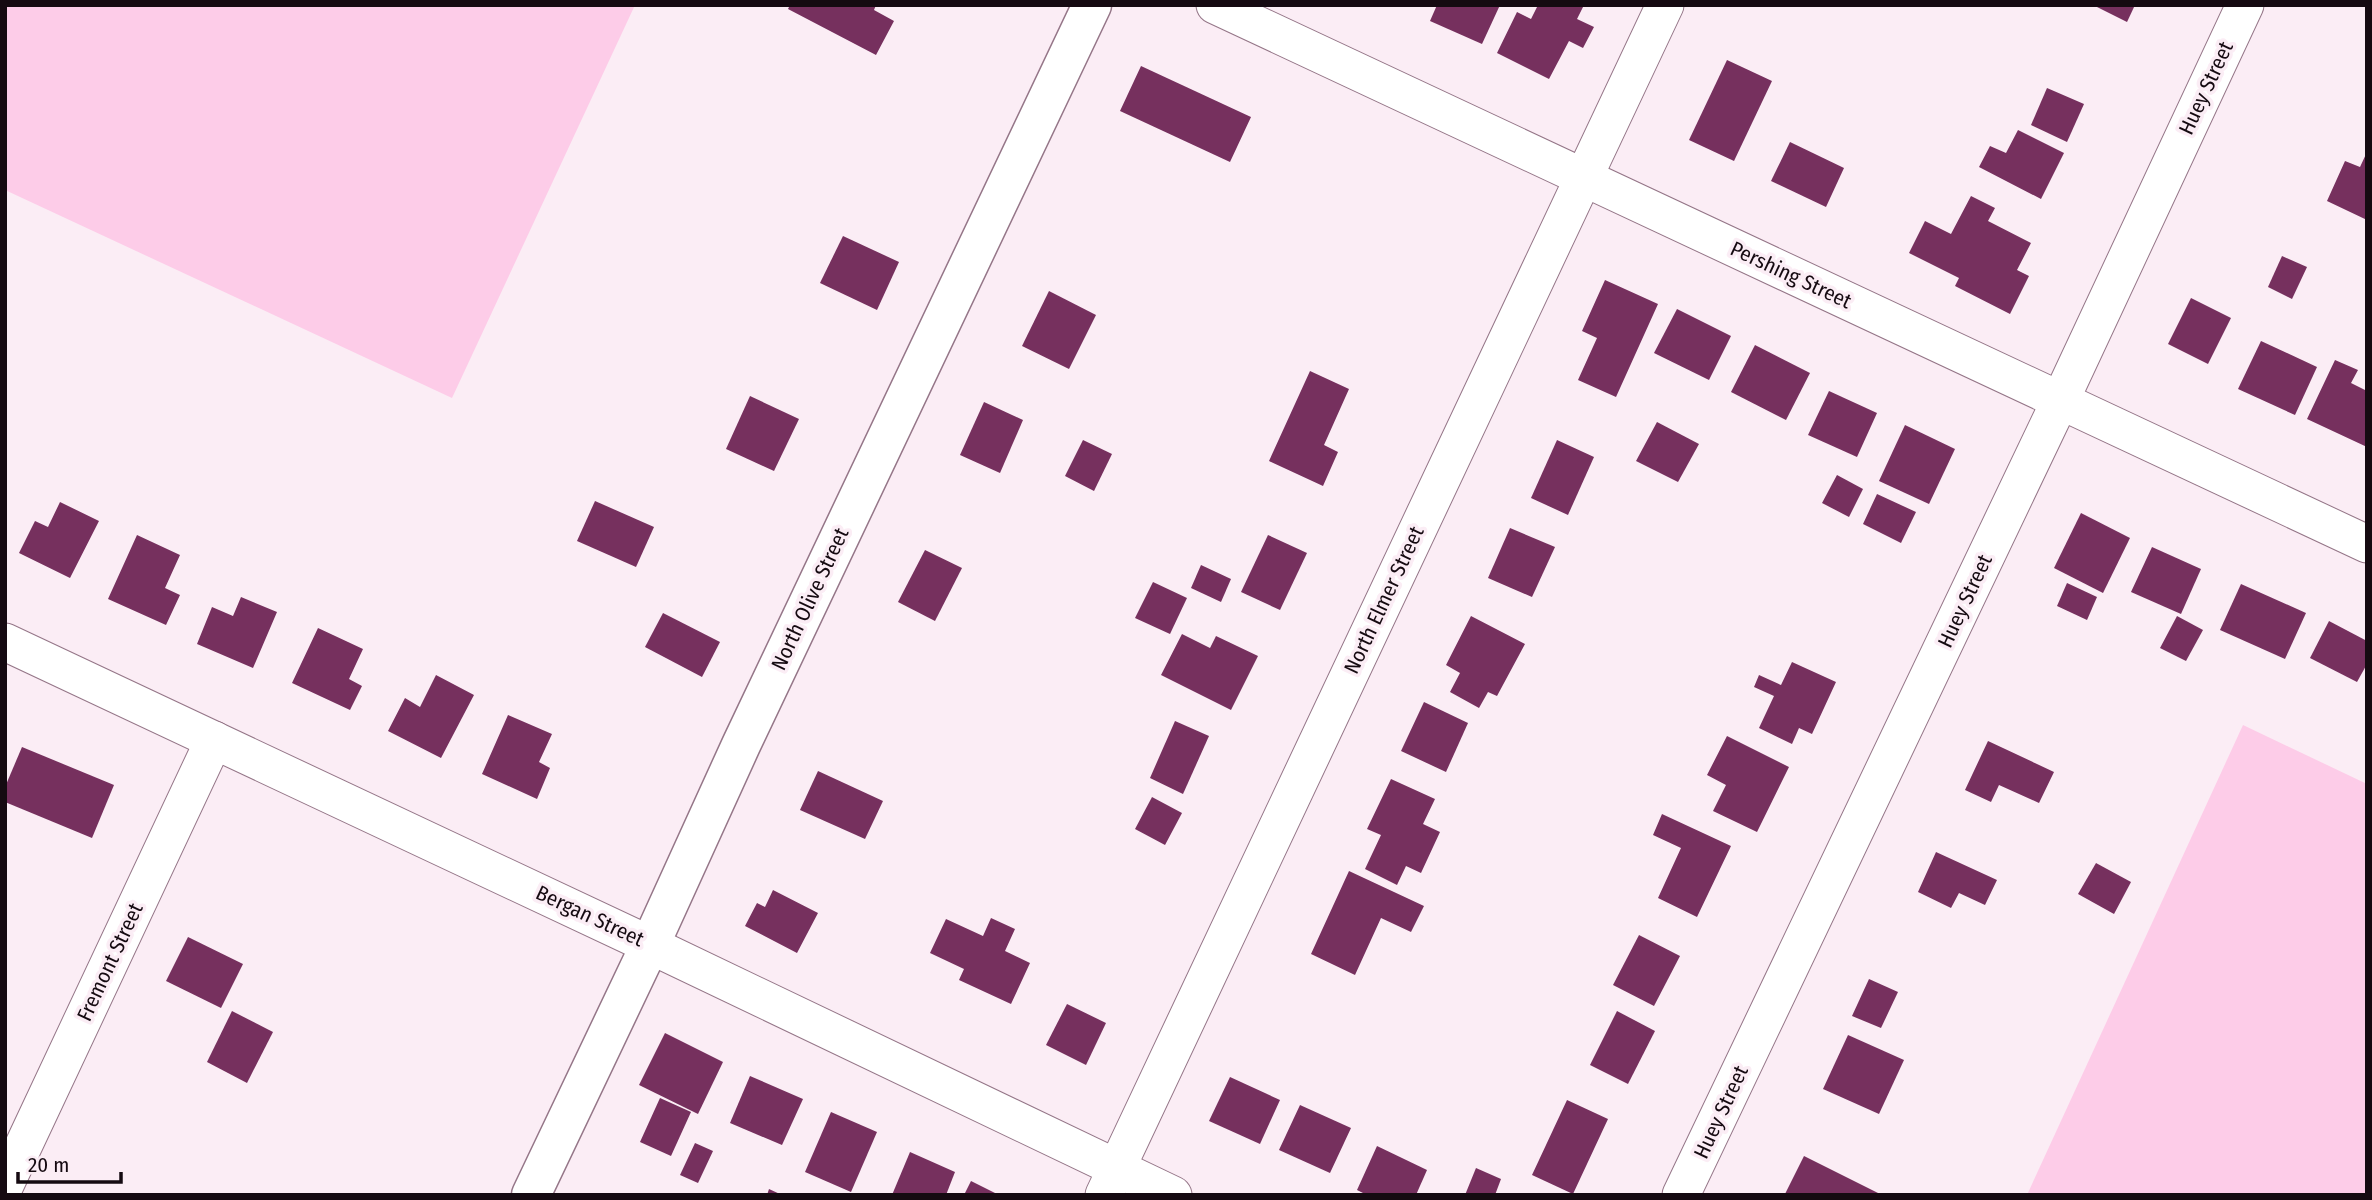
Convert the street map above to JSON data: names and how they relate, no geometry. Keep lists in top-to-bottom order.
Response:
{
  "streets": {
    "street": [
      "Huey Street",
      "Pershing Street",
      "North Olive Street",
      "North Elmer Street",
      "Bergan Street",
      "Fremont Street"
    ]
  },
  "crossings": [
    ["Huey Street", "Pershing Street"],
    ["Pershing Street", "North Elmer Street"],
    ["North Olive Street", "Bergan Street"],
    ["North Elmer Street", "Bergan Street"],
    ["Bergan Street", "Fremont Street"]
  ],
  "scale_bar": "20 m"
}
